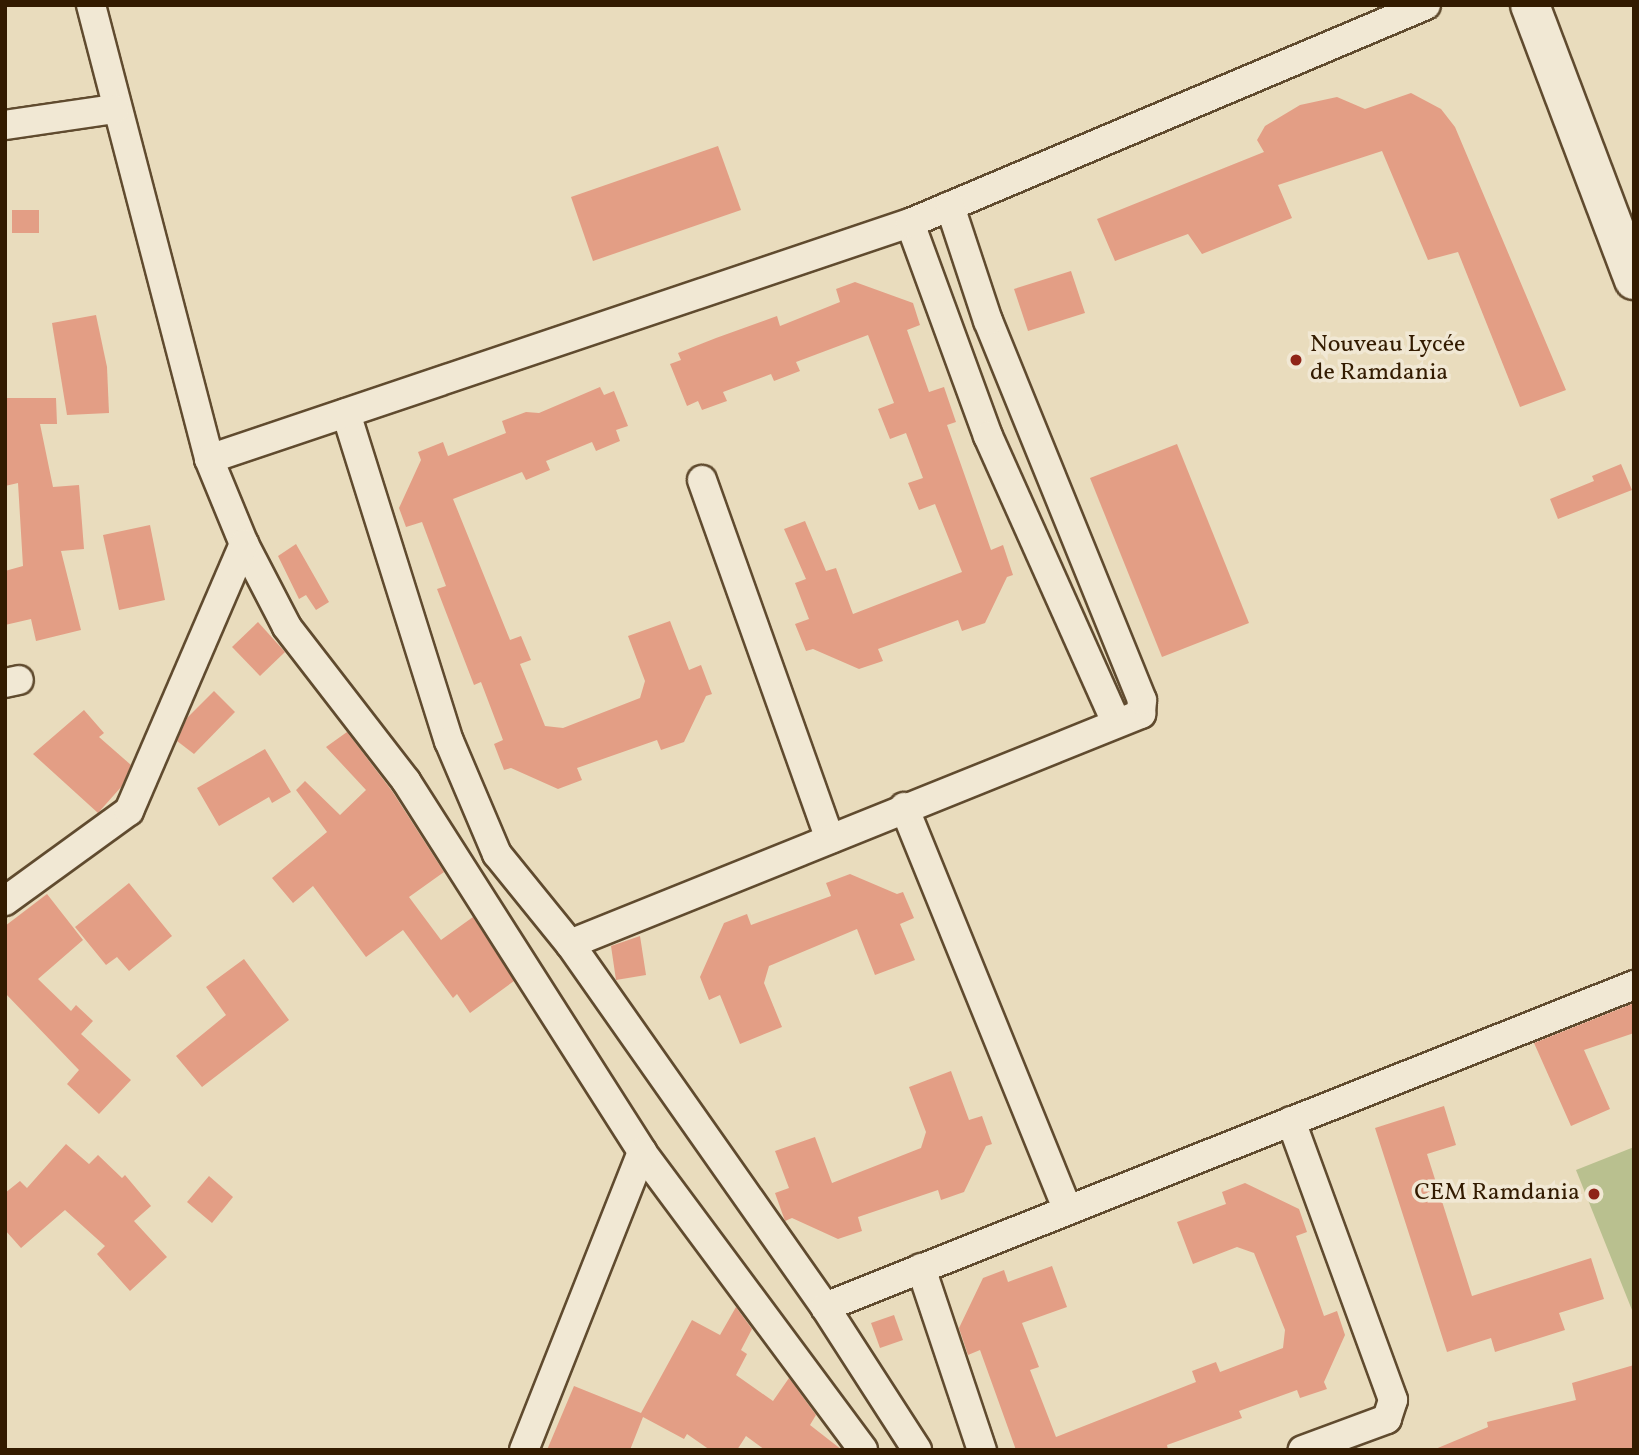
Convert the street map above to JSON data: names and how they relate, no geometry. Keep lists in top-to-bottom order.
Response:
{
  "places": ["Nouveau Lycée de Ramdania", "CEM Ramdania"]
}
